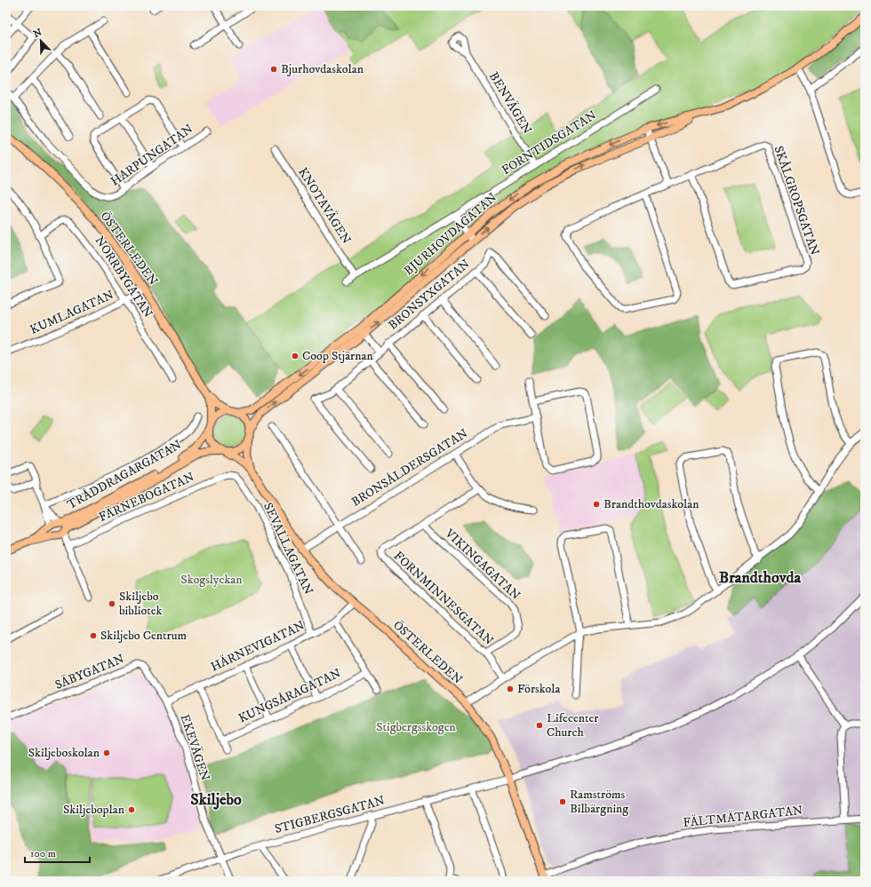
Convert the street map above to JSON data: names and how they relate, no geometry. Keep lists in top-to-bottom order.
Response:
{
  "streets": {
    "main road": ["BJURHOVDAGATAN", "ÖSTERLEDEN", "TRÅDDRAGARGATAN"],
    "street": [
      "BENVÄGEN",
      "FORNTIDSGATAN",
      "HARPUNGATAN",
      "SKÅLGROPSGATAN",
      "KNOTAVÄGEN",
      "NORRBYGATAN",
      "BRONSYXGATAN",
      "KUMLAGATAN",
      "BRONSÅLDERSGATAN",
      "FÄRNEBOGATAN",
      "SEVALLAGATAN",
      "VIKINGAGATAN",
      "FORNMINNESGATAN",
      "HÄRNEVIGATAN",
      "SÄBYGATAN",
      "KUNGSÅRAGATAN",
      "EKEVÄGEN",
      "STIGBERGSGATAN",
      "FÄLTMÄTARGATAN"
    ]
  },
  "crossings": [
    ["BENVÄGEN", "FORNTIDSGATAN"],
    ["FORNTIDSGATAN", "KNOTAVÄGEN"],
    ["BJURHOVDAGATAN", "ÖSTERLEDEN"],
    ["BJURHOVDAGATAN", "TRÅDDRAGARGATAN"],
    ["ÖSTERLEDEN", "KUMLAGATAN"],
    ["ÖSTERLEDEN", "BRONSÅLDERSGATAN"],
    ["ÖSTERLEDEN", "TRÅDDRAGARGATAN"],
    ["ÖSTERLEDEN", "HÄRNEVIGATAN"],
    ["ÖSTERLEDEN", "STIGBERGSGATAN"],
    ["ÖSTERLEDEN", "FÄLTMÄTARGATAN"],
    ["NORRBYGATAN", "KUMLAGATAN"],
    ["FÄRNEBOGATAN", "SEVALLAGATAN"],
    ["SEVALLAGATAN", "HÄRNEVIGATAN"],
    ["VIKINGAGATAN", "FORNMINNESGATAN"],
    ["HÄRNEVIGATAN", "SÄBYGATAN"],
    ["HÄRNEVIGATAN", "EKEVÄGEN"],
    ["SÄBYGATAN", "EKEVÄGEN"],
    ["EKEVÄGEN", "STIGBERGSGATAN"]
  ],
  "districts": ["Brandthovda", "Skiljebo"],
  "parks": ["Skogslyckan", "Stigbergsskogen"],
  "places": [
    "Bjurhovdaskolan",
    "Coop Stjärnan",
    "Brandthovdaskolan",
    "Skiljebo bibliotek",
    "Skiljebo Centrum",
    "Förskola",
    "Lifecenter Church",
    "Skiljeboskolan",
    "Ramströms Bilbärgning",
    "Skiljeboplan"
  ],
  "scale_bar": "100 m",
  "north": "top left"
}
